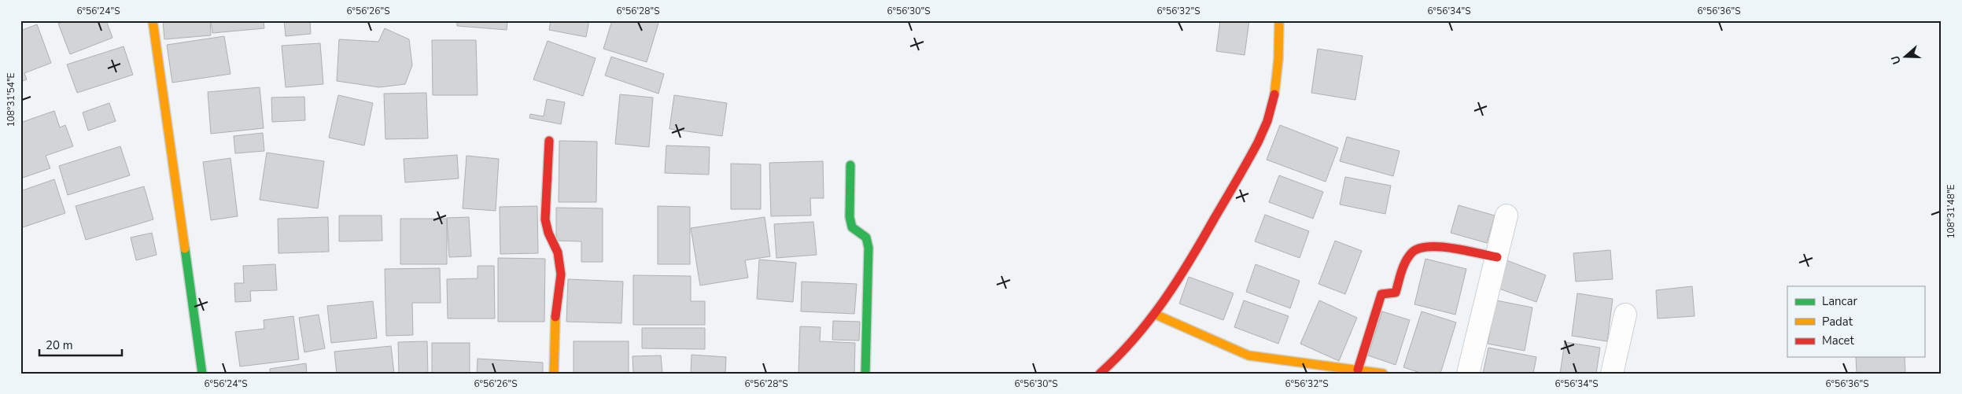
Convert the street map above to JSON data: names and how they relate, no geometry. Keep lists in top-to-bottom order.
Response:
{
  "legend": ["Lancar", "Padat", "Macet"],
  "scale_bar": "20 m",
  "north": "left",
  "coordinates": [
    "6°56'24\"S",
    "6°56'26\"S",
    "6°56'28\"S",
    "6°56'30\"S",
    "6°56'32\"S",
    "6°56'34\"S",
    "6°56'36\"S",
    "108°31'54\"E",
    "108°31'48\"E"
  ]
}
